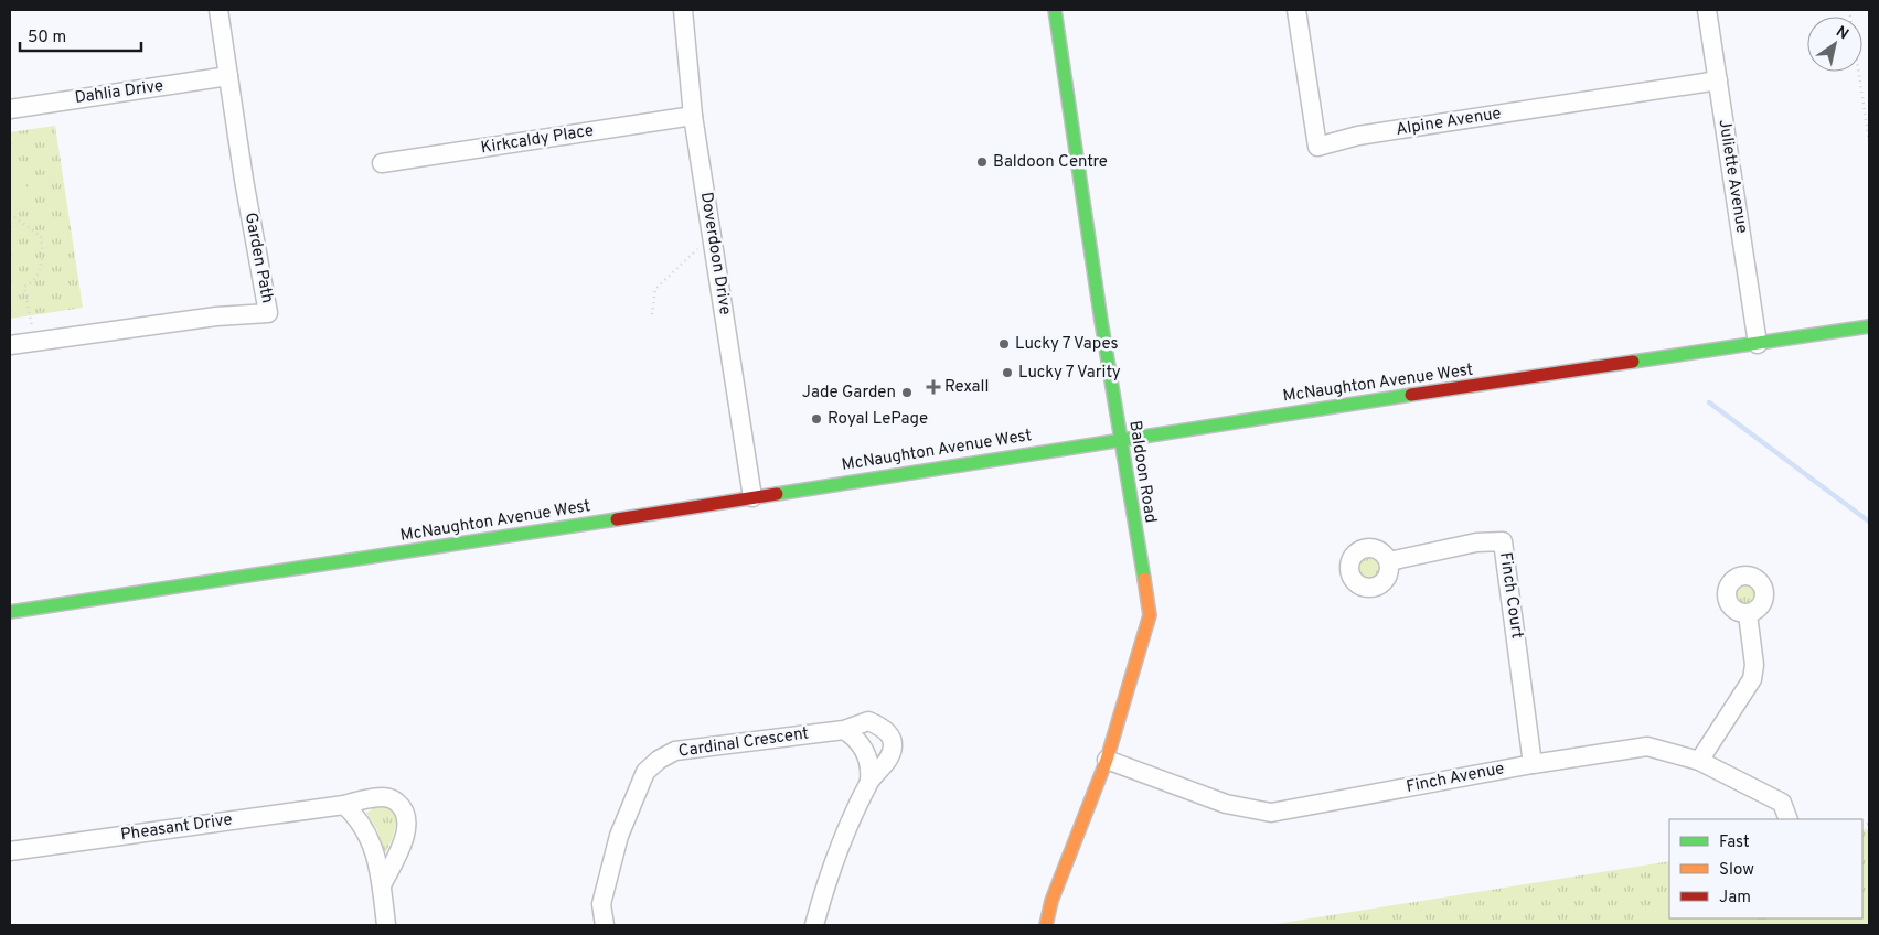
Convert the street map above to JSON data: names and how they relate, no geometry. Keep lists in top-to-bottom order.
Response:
{
  "streets": {
    "main road": ["McNaughton Avenue West", "Baldoon Road"],
    "street": [
      "Dahlia Drive",
      "Alpine Avenue",
      "Kirkcaldy Place",
      "Juliette Avenue",
      "Doverdoon Drive",
      "Garden Path",
      "Finch Court",
      "Cardinal Crescent",
      "Finch Avenue",
      "Pheasant Drive"
    ]
  },
  "crossings": [
    ["Dahlia Drive", "Garden Path"],
    ["Alpine Avenue", "Juliette Avenue"],
    ["Kirkcaldy Place", "Doverdoon Drive"],
    ["Juliette Avenue", "McNaughton Avenue West"],
    ["Doverdoon Drive", "McNaughton Avenue West"],
    ["McNaughton Avenue West", "Baldoon Road"],
    ["Baldoon Road", "Finch Avenue"],
    ["Finch Court", "Finch Avenue"]
  ],
  "places": {
    "other": [
      "Baldoon Centre",
      "Lucky 7 Vapes",
      "Lucky 7 Varity",
      "Jade Garden",
      "Royal LePage"
    ],
    "health": ["Rexall"]
  },
  "legend": ["Fast", "Slow", "Jam"],
  "scale_bar": "50 m",
  "north": "top right"
}
